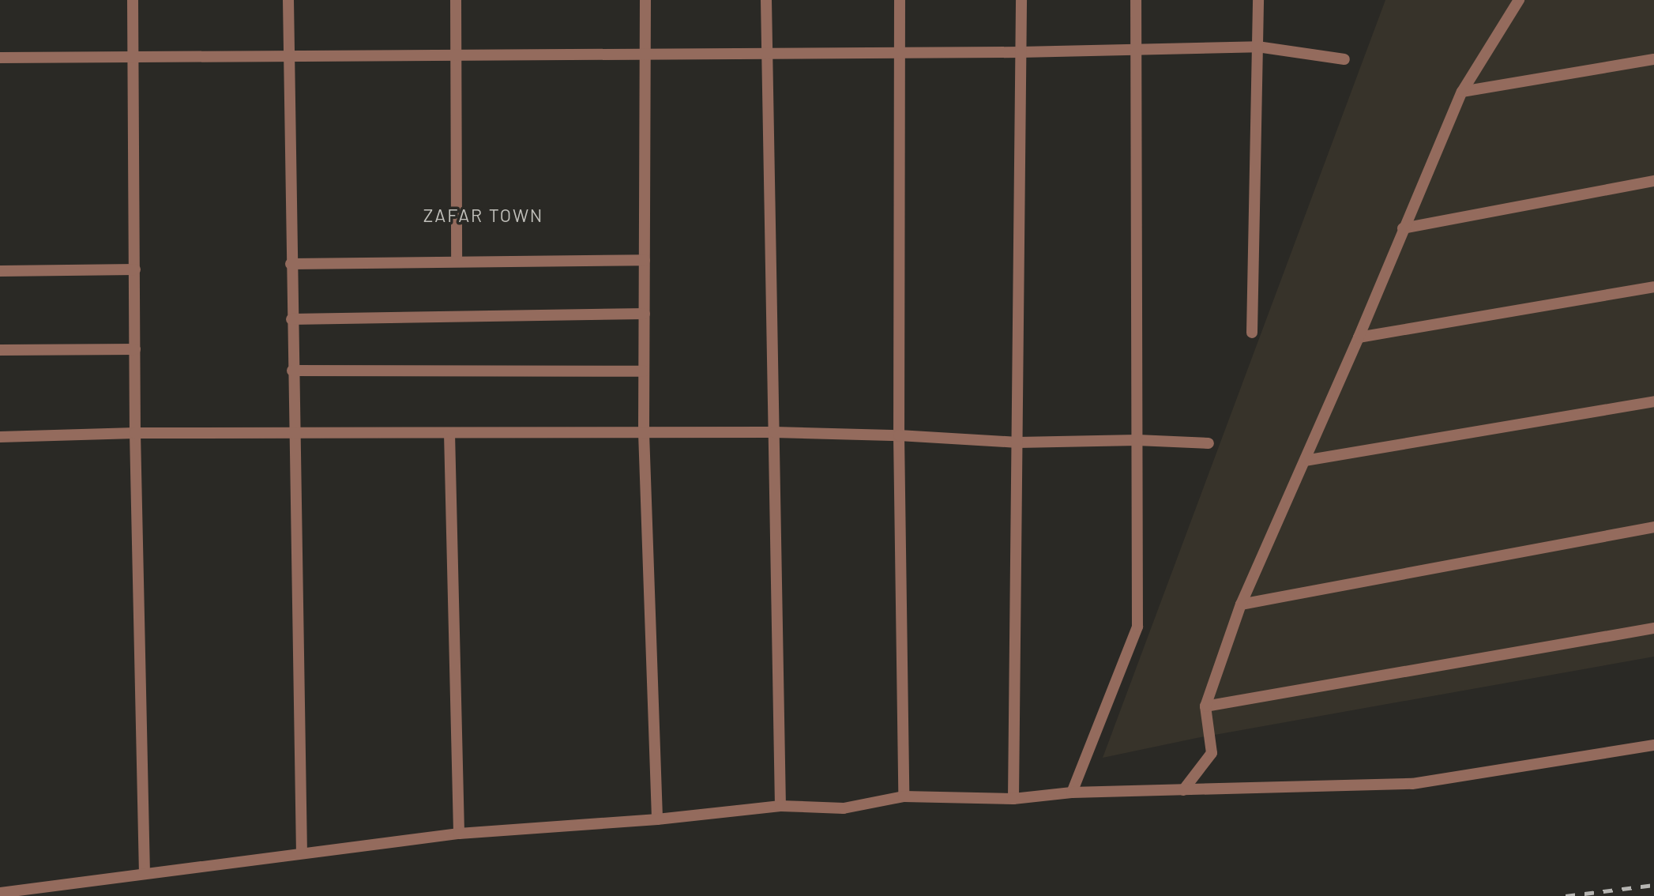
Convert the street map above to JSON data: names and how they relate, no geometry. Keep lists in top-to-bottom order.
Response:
{
  "districts": ["ZAFAR TOWN"]
}
